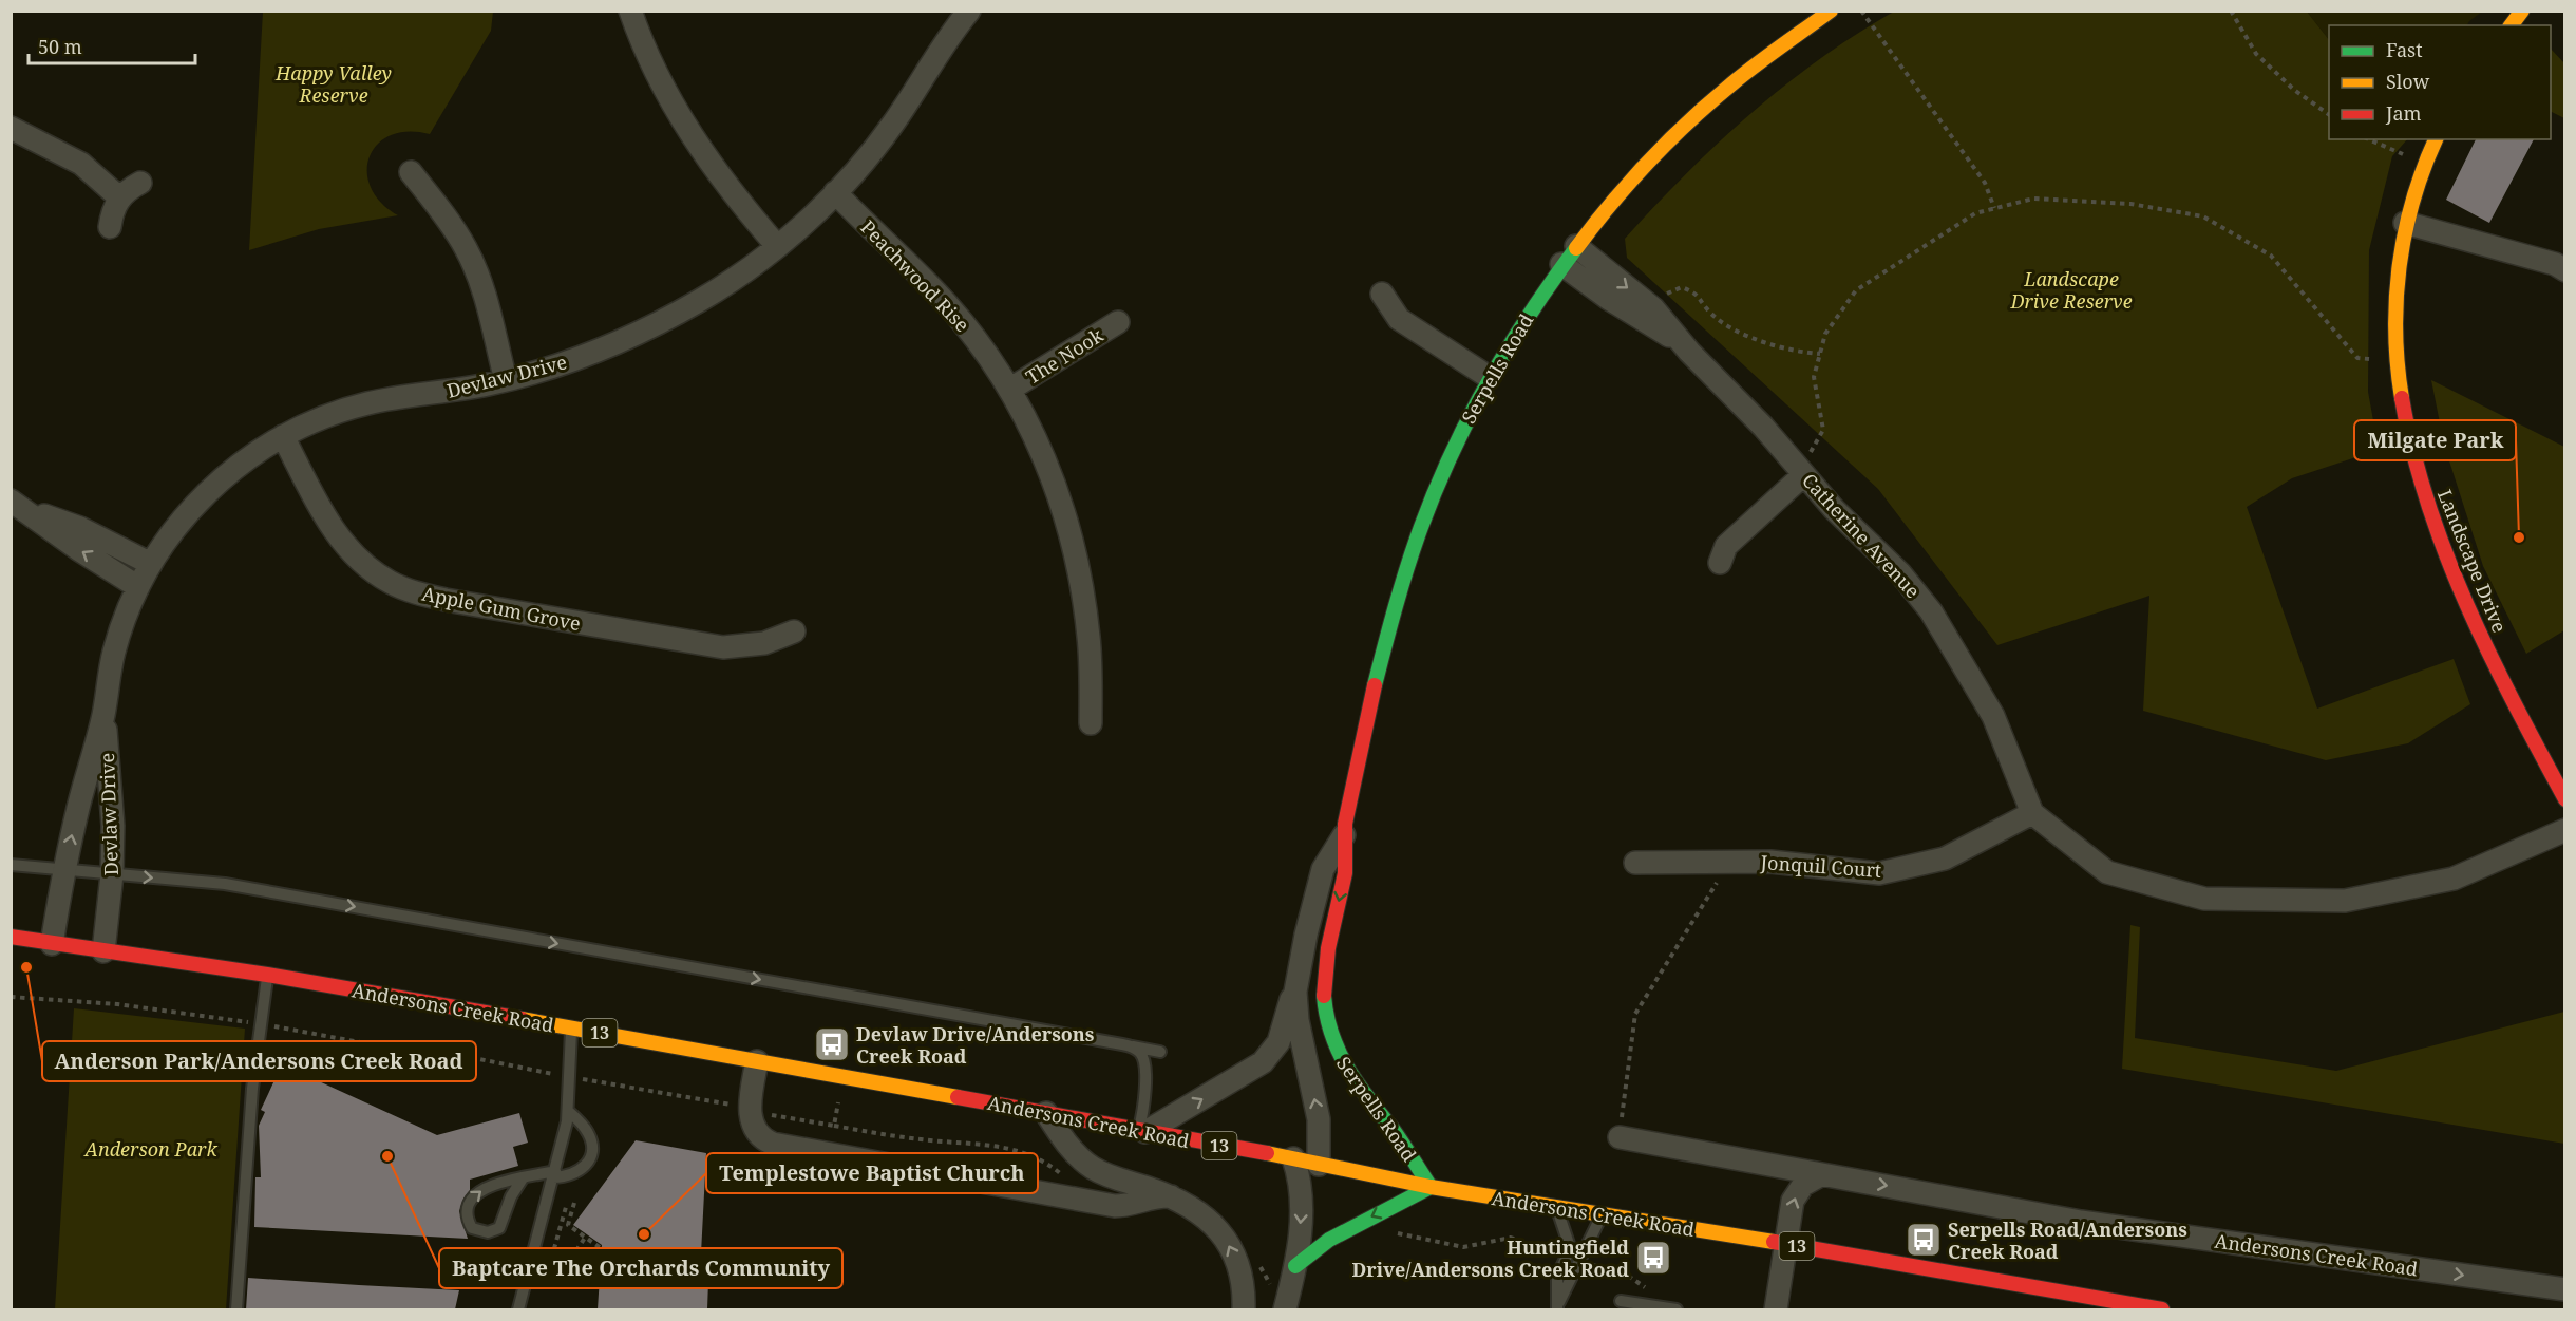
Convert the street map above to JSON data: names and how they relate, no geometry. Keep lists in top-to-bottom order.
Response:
{
  "streets": {
    "street": [
      "Peachwood Rise",
      "The Nook",
      "Serpells Road",
      "Devlaw Drive",
      "Catherine Avenue",
      "Landscape Drive",
      "Apple Gum Grove",
      "Jonquil Court",
      "Andersons Creek Road",
      "13"
    ]
  },
  "crossings": [
    ["Peachwood Rise", "The Nook"],
    ["Peachwood Rise", "Devlaw Drive"],
    ["Serpells Road", "Catherine Avenue"],
    ["Serpells Road", "Andersons Creek Road"],
    ["Devlaw Drive", "Apple Gum Grove"],
    ["Devlaw Drive", "Andersons Creek Road"],
    ["Catherine Avenue", "Jonquil Court"]
  ],
  "parks": ["Happy Valley Reserve", "Landscape Drive Reserve", "Anderson Park"],
  "places": {
    "other": [
      "Milgate Park",
      "Anderson Park/Andersons Creek Road",
      "Baptcare The Orchards Community",
      "Templestowe Baptist Church"
    ],
    "bus stop": ["Devlaw Drive/Andersons Creek Road", "Serpells Road/Andersons Creek Road", "Huntingfield Drive/Andersons Creek Road"]
  },
  "legend": ["Fast", "Slow", "Jam"],
  "scale_bar": "50 m"
}
